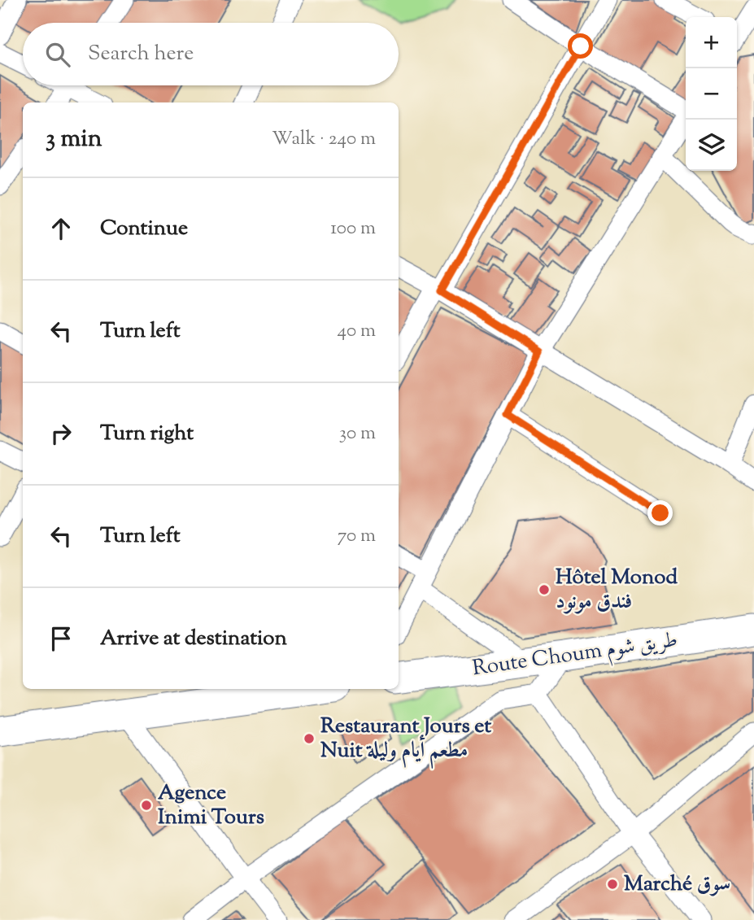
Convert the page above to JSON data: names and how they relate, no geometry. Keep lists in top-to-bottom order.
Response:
{
  "streets": {
    "highway": ["Route Choum طريق شوم"]
  },
  "places": [
    "Hôtel Monod فندق مونود",
    "Restaurant Jours et Nuit مطعم أيام وليلة",
    "Agence Inimi Tours",
    "Marché سوق"
  ],
  "page": {
    "map_buttons": ["+", "−"],
    "search": "Search here",
    "heading": ["3 min", "Walk · 240 m"],
    "list": [
      ["Continue", "100 m"],
      ["Turn left", "40 m"],
      ["Turn right", "30 m"],
      ["Turn left", "70 m"],
      "Arrive at destination"
    ]
  }
}
